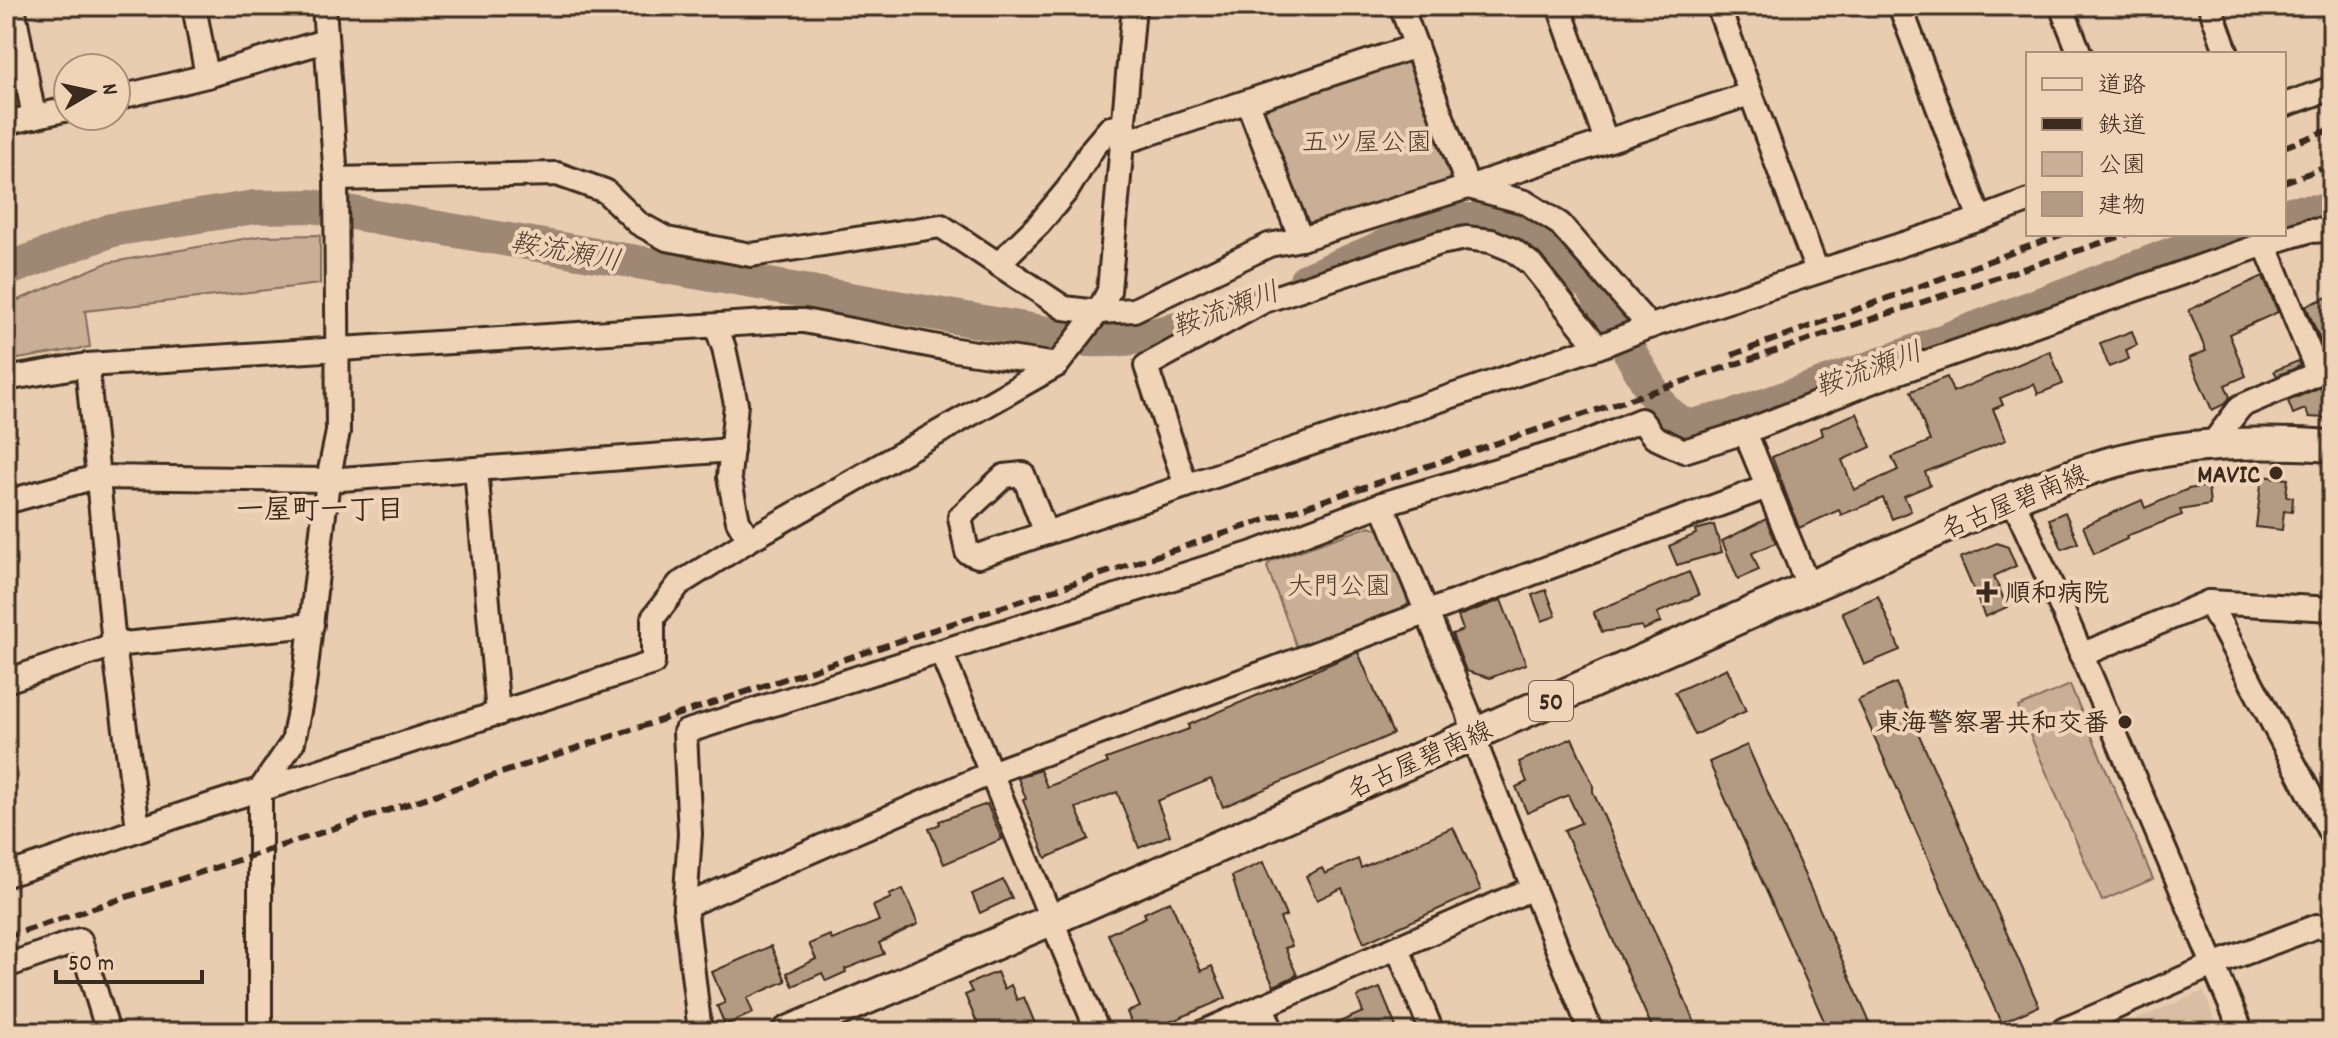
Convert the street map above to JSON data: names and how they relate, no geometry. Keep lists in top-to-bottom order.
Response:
{
  "streets": {
    "main road": ["名古屋碧南線", "50"]
  },
  "districts": ["一屋町一丁目"],
  "water": ["鞍流瀬川"],
  "parks": ["五ツ屋公園", "大門公園"],
  "places": {
    "other": ["MAVIC", "東海警察署共和交番"],
    "health": ["順和病院"]
  },
  "legend": [
    "道路",
    "鉄道",
    "公園",
    "建物"
  ],
  "scale_bar": "50 m",
  "north": "right"
}
